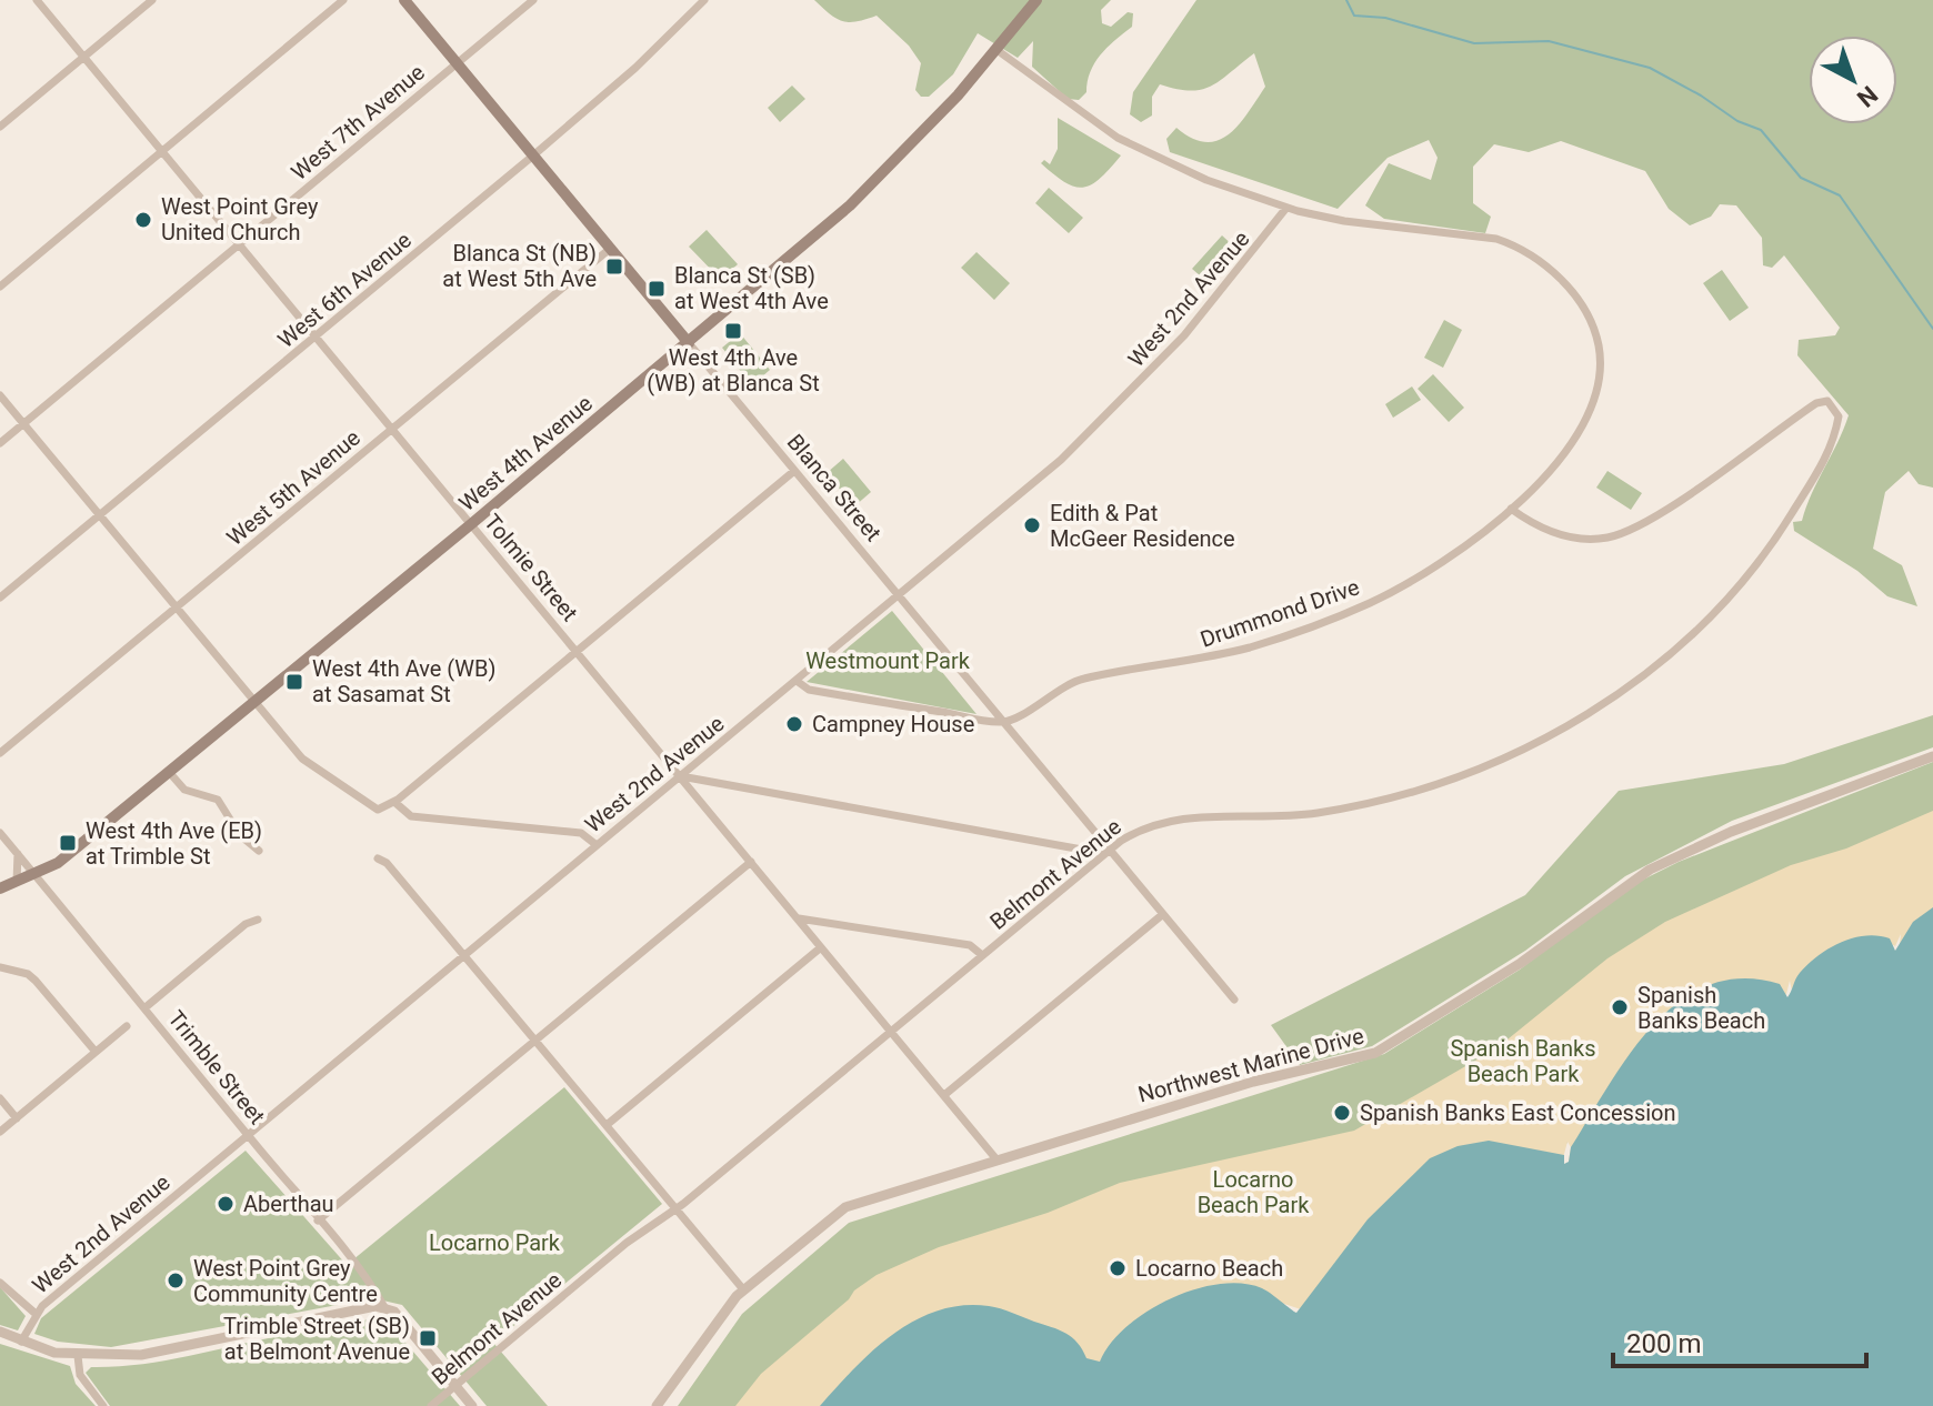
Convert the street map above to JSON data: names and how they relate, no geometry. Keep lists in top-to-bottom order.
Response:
{
  "streets": {
    "main road": ["West 4th Avenue", "Blanca Street"],
    "street": [
      "West 7th Avenue",
      "West 6th Avenue",
      "West 2nd Avenue",
      "West 5th Avenue",
      "Tolmie Street",
      "Drummond Drive",
      "Belmont Avenue",
      "Northwest Marine Drive",
      "Trimble Street"
    ]
  },
  "crossings": [
    ["West 7th Avenue", "Blanca Street"],
    ["West 7th Avenue", "Tolmie Street"],
    ["West 6th Avenue", "Blanca Street"],
    ["West 6th Avenue", "Tolmie Street"],
    ["West 2nd Avenue", "Blanca Street"],
    ["West 2nd Avenue", "Tolmie Street"],
    ["West 2nd Avenue", "Drummond Drive"],
    ["West 2nd Avenue", "Trimble Street"],
    ["West 4th Avenue", "Blanca Street"],
    ["West 4th Avenue", "Tolmie Street"],
    ["West 4th Avenue", "Drummond Drive"],
    ["West 4th Avenue", "Trimble Street"],
    ["West 5th Avenue", "Blanca Street"],
    ["West 5th Avenue", "Tolmie Street"],
    ["Blanca Street", "Drummond Drive"],
    ["Blanca Street", "Belmont Avenue"],
    ["Tolmie Street", "Belmont Avenue"],
    ["Tolmie Street", "Northwest Marine Drive"],
    ["Drummond Drive", "Belmont Avenue"]
  ],
  "parks": [
    "Westmount Park",
    "Spanish Banks Beach Park",
    "Locarno Beach Park",
    "Locarno Park"
  ],
  "places": {
    "other": [
      "West Point Grey United Church",
      "Edith & Pat McGeer Residence",
      "Campney House",
      "Spanish Banks Beach",
      "Spanish Banks East Concession",
      "Aberthau",
      "Locarno Beach",
      "West Point Grey Community Centre"
    ],
    "transit": [
      "Blanca St (NB) at West 5th Ave",
      "Blanca St (SB) at West 4th Ave",
      "West 4th Ave (WB) at Blanca St",
      "West 4th Ave (WB) at Sasamat St",
      "West 4th Ave (EB) at Trimble St",
      "Trimble Street (SB) at Belmont Avenue"
    ]
  },
  "scale_bar": "200 m",
  "north": "bottom right"
}
